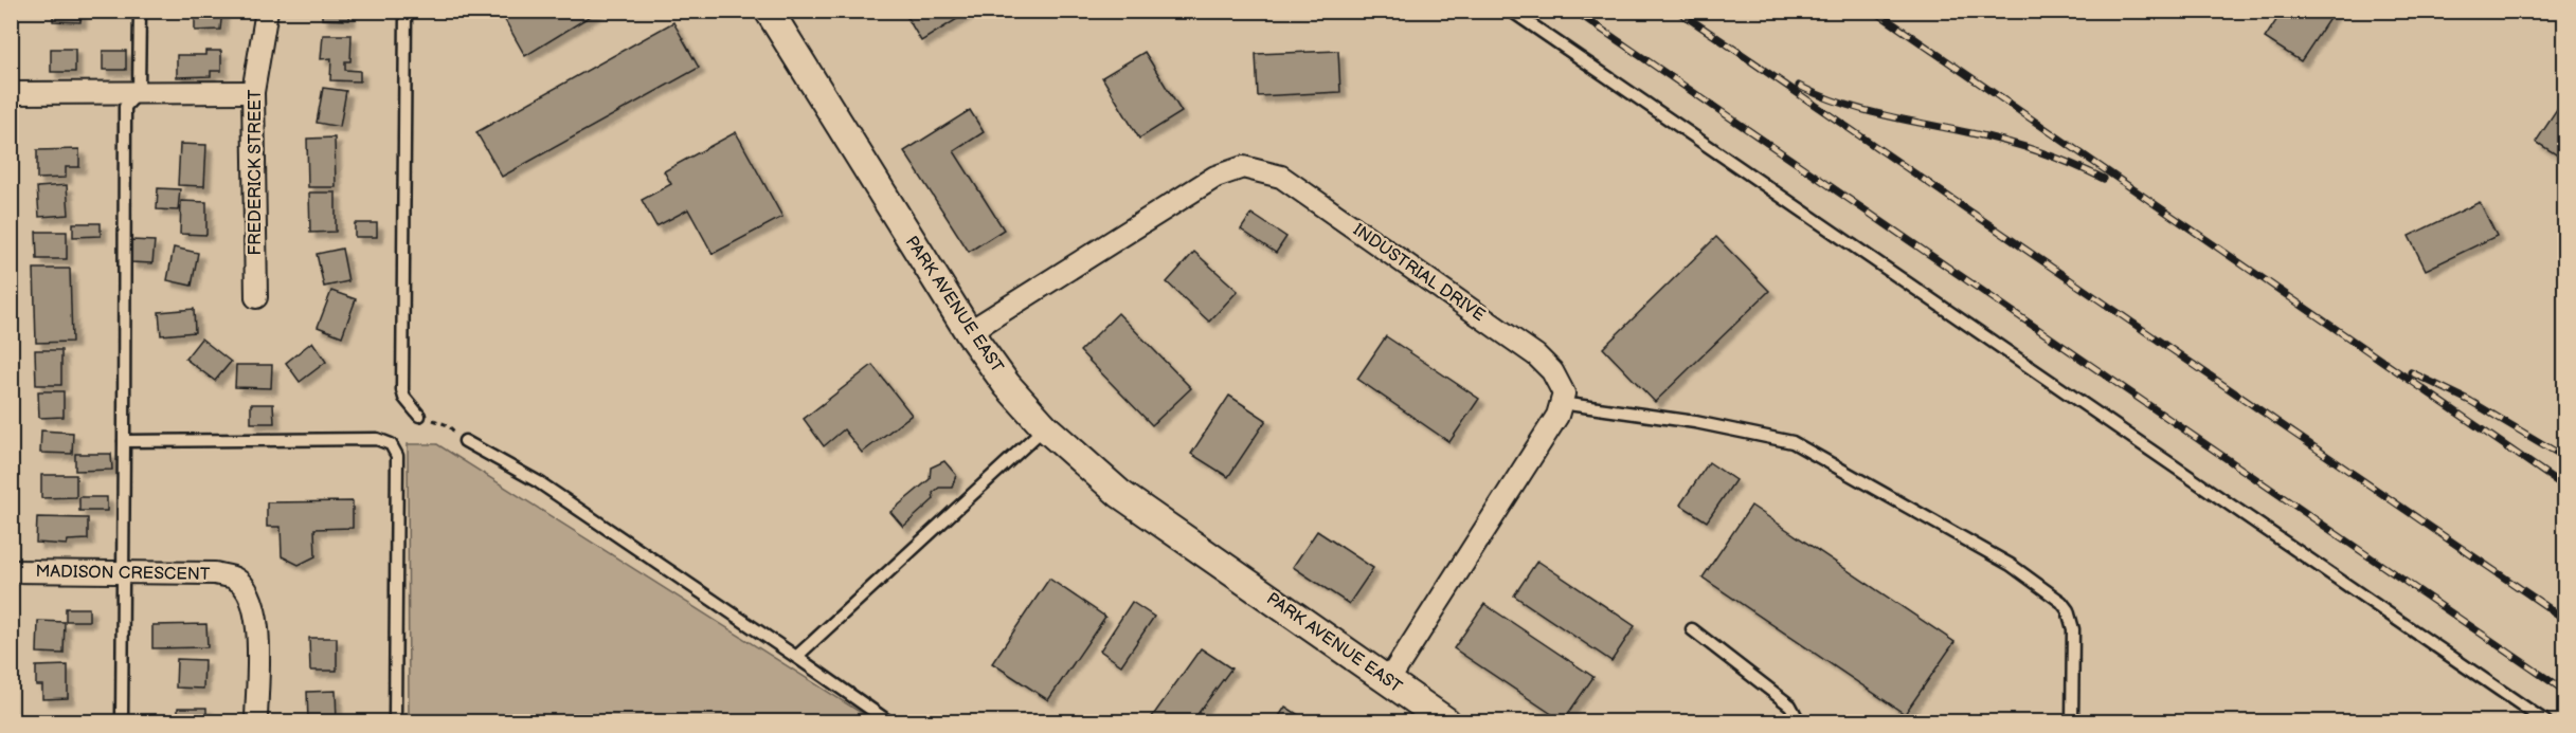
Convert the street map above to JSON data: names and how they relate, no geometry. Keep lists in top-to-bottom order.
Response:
{
  "streets": {
    "street": [
      "FREDERICK STREET",
      "INDUSTRIAL DRIVE",
      "PARK AVENUE EAST",
      "MADISON CRESCENT"
    ]
  },
  "crossings": [
    ["INDUSTRIAL DRIVE", "PARK AVENUE EAST"]
  ]
}
